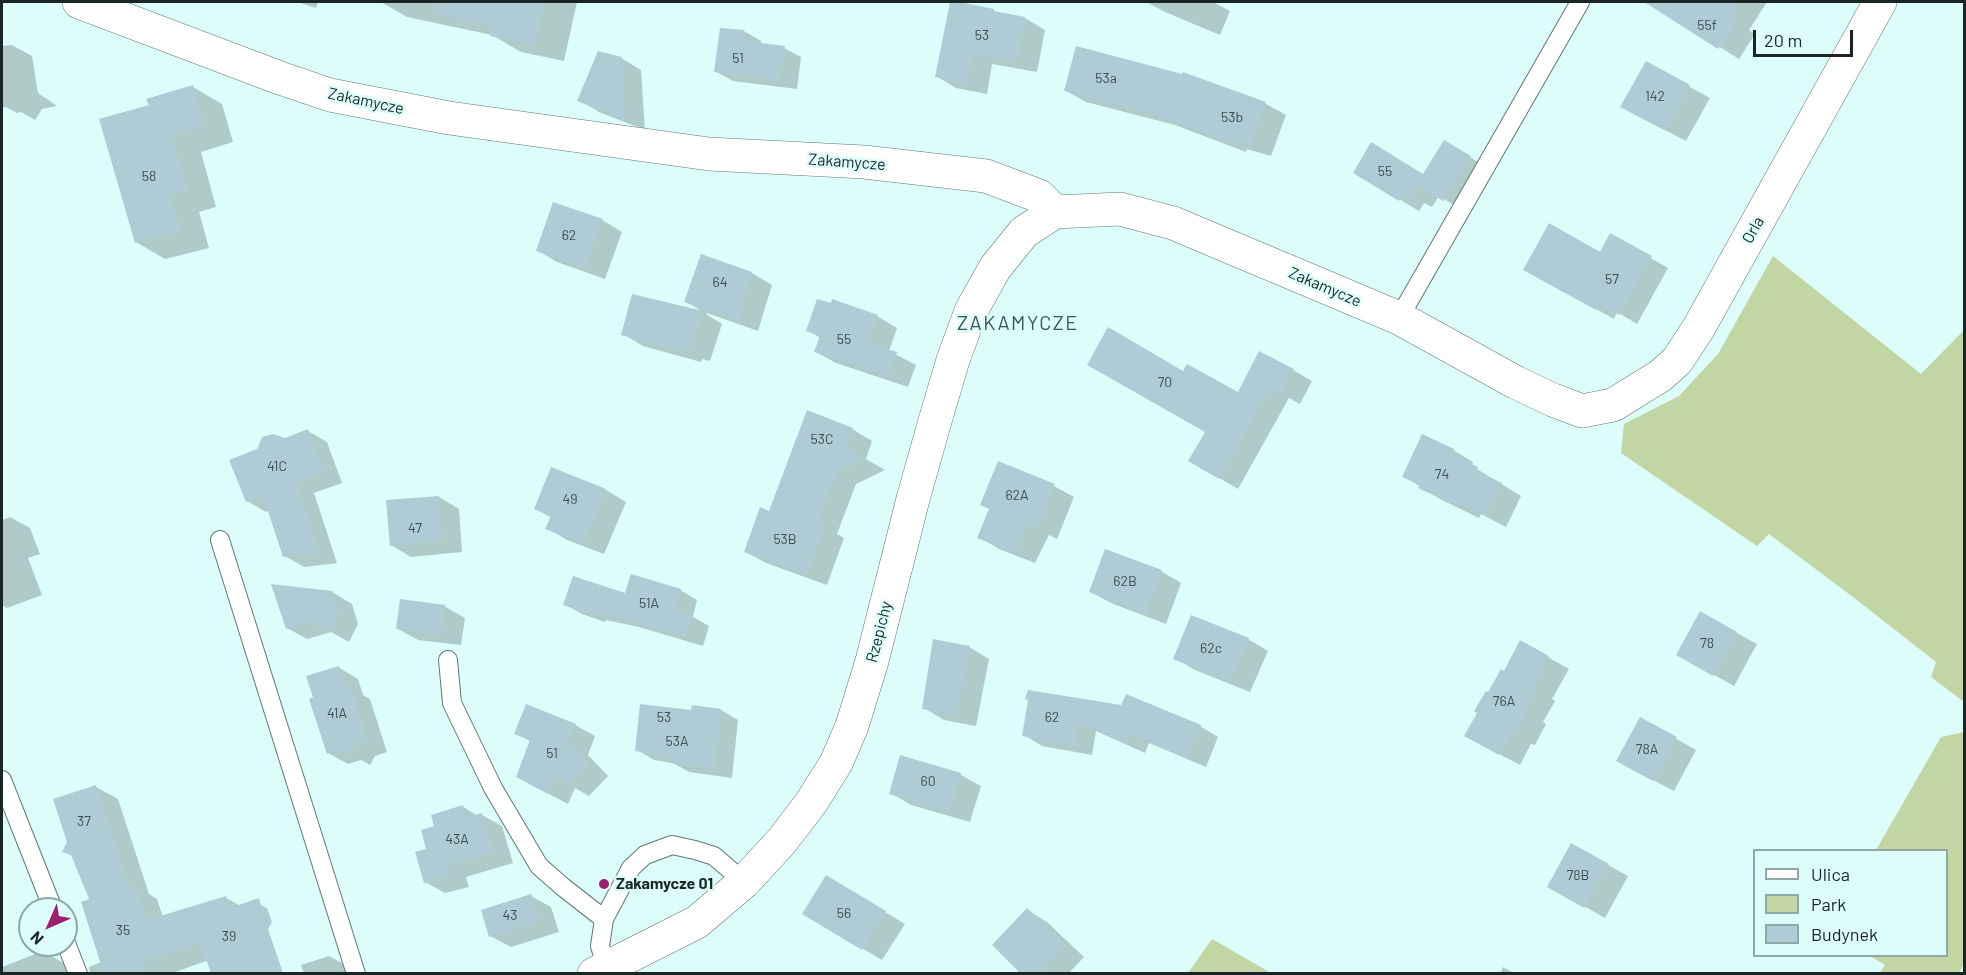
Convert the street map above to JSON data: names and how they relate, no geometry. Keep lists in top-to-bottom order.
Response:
{
  "streets": {
    "street": ["Zakamycze", "Orla", "Rzepichy"]
  },
  "crossings": [
    ["Zakamycze", "Orla"],
    ["Zakamycze", "Rzepichy"]
  ],
  "districts": ["ZAKAMYCZE"],
  "places": ["Zakamycze 01"],
  "house_numbers": [
    "55f",
    "53",
    "51",
    "53a",
    "142",
    "53b",
    "55",
    "58",
    "62",
    "57",
    "64",
    "55",
    "70",
    "53C",
    "41C",
    "74",
    "62A",
    "49",
    "47",
    "53B",
    "62B",
    "51A",
    "78",
    "62c",
    "76A",
    "41A",
    "53",
    "62",
    "53A",
    "78A",
    "51",
    "60",
    "37",
    "43A",
    "78B",
    "56",
    "43",
    "35",
    "39"
  ],
  "legend": ["Ulica", "Park", "Budynek"],
  "scale_bar": "20 m",
  "north": "bottom left"
}
